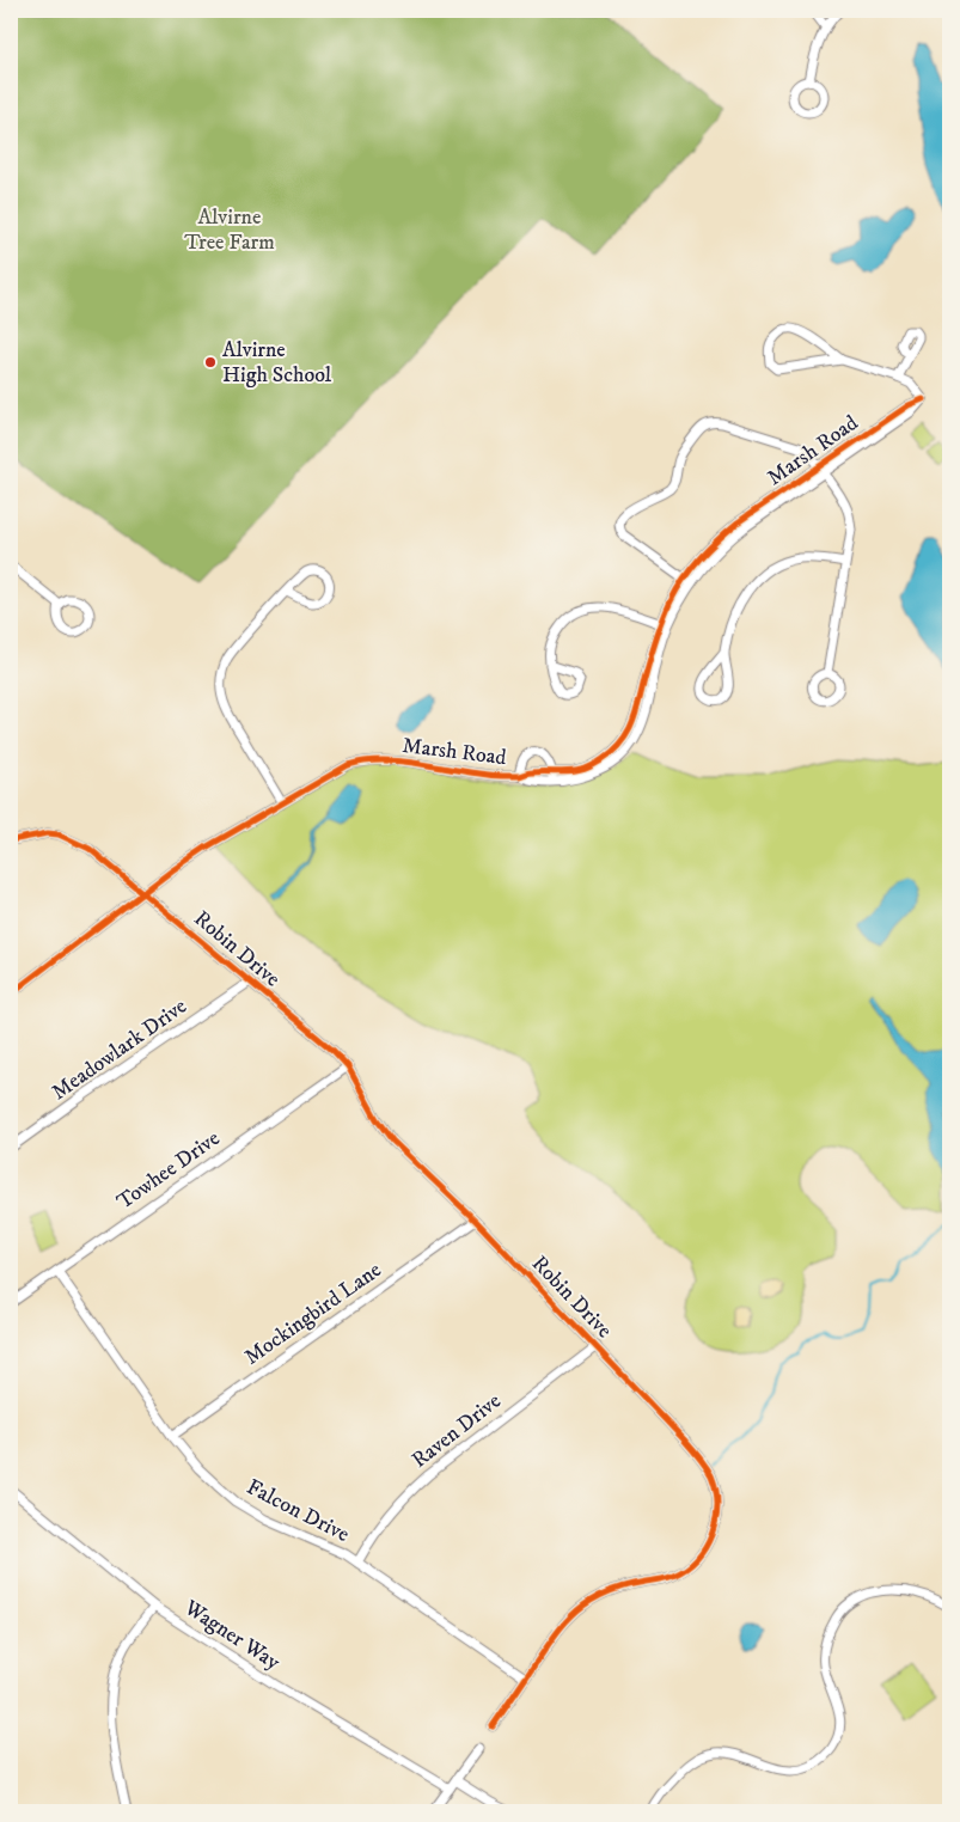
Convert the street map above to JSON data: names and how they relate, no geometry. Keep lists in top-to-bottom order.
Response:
{
  "streets": {
    "street": [
      "Marsh Road",
      "Robin Drive",
      "Meadowlark Drive",
      "Towhee Drive",
      "Mockingbird Lane",
      "Raven Drive",
      "Falcon Drive",
      "Wagner Way"
    ]
  },
  "crossings": [
    ["Marsh Road", "Robin Drive"],
    ["Robin Drive", "Meadowlark Drive"],
    ["Robin Drive", "Towhee Drive"],
    ["Robin Drive", "Mockingbird Lane"],
    ["Robin Drive", "Raven Drive"],
    ["Robin Drive", "Falcon Drive"],
    ["Towhee Drive", "Falcon Drive"],
    ["Mockingbird Lane", "Falcon Drive"],
    ["Raven Drive", "Falcon Drive"]
  ],
  "parks": ["Alvirne Tree Farm"],
  "places": ["Alvirne High School"]
}
